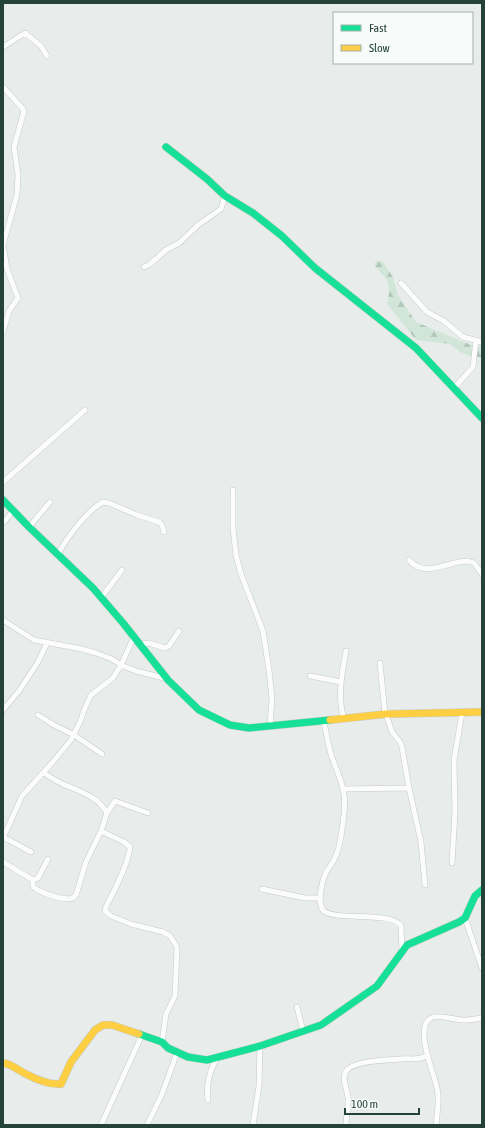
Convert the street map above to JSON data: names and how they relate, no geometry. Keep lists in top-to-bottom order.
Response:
{
  "legend": ["Fast", "Slow"],
  "scale_bar": "100 m"
}
